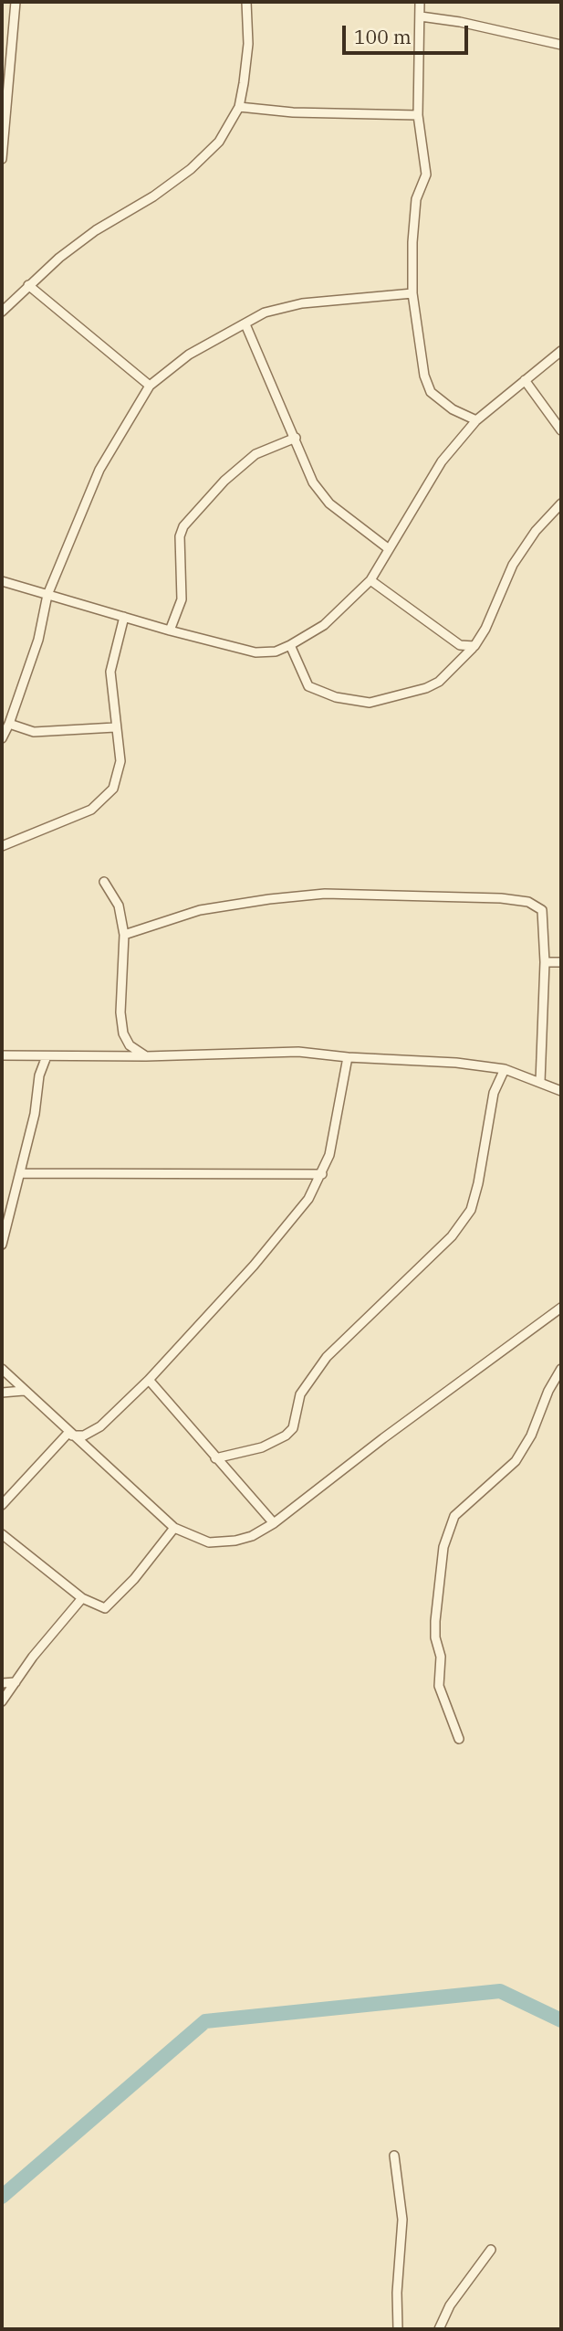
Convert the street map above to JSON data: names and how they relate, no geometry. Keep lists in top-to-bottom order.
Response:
{
  "scale_bar": "100 m"
}
